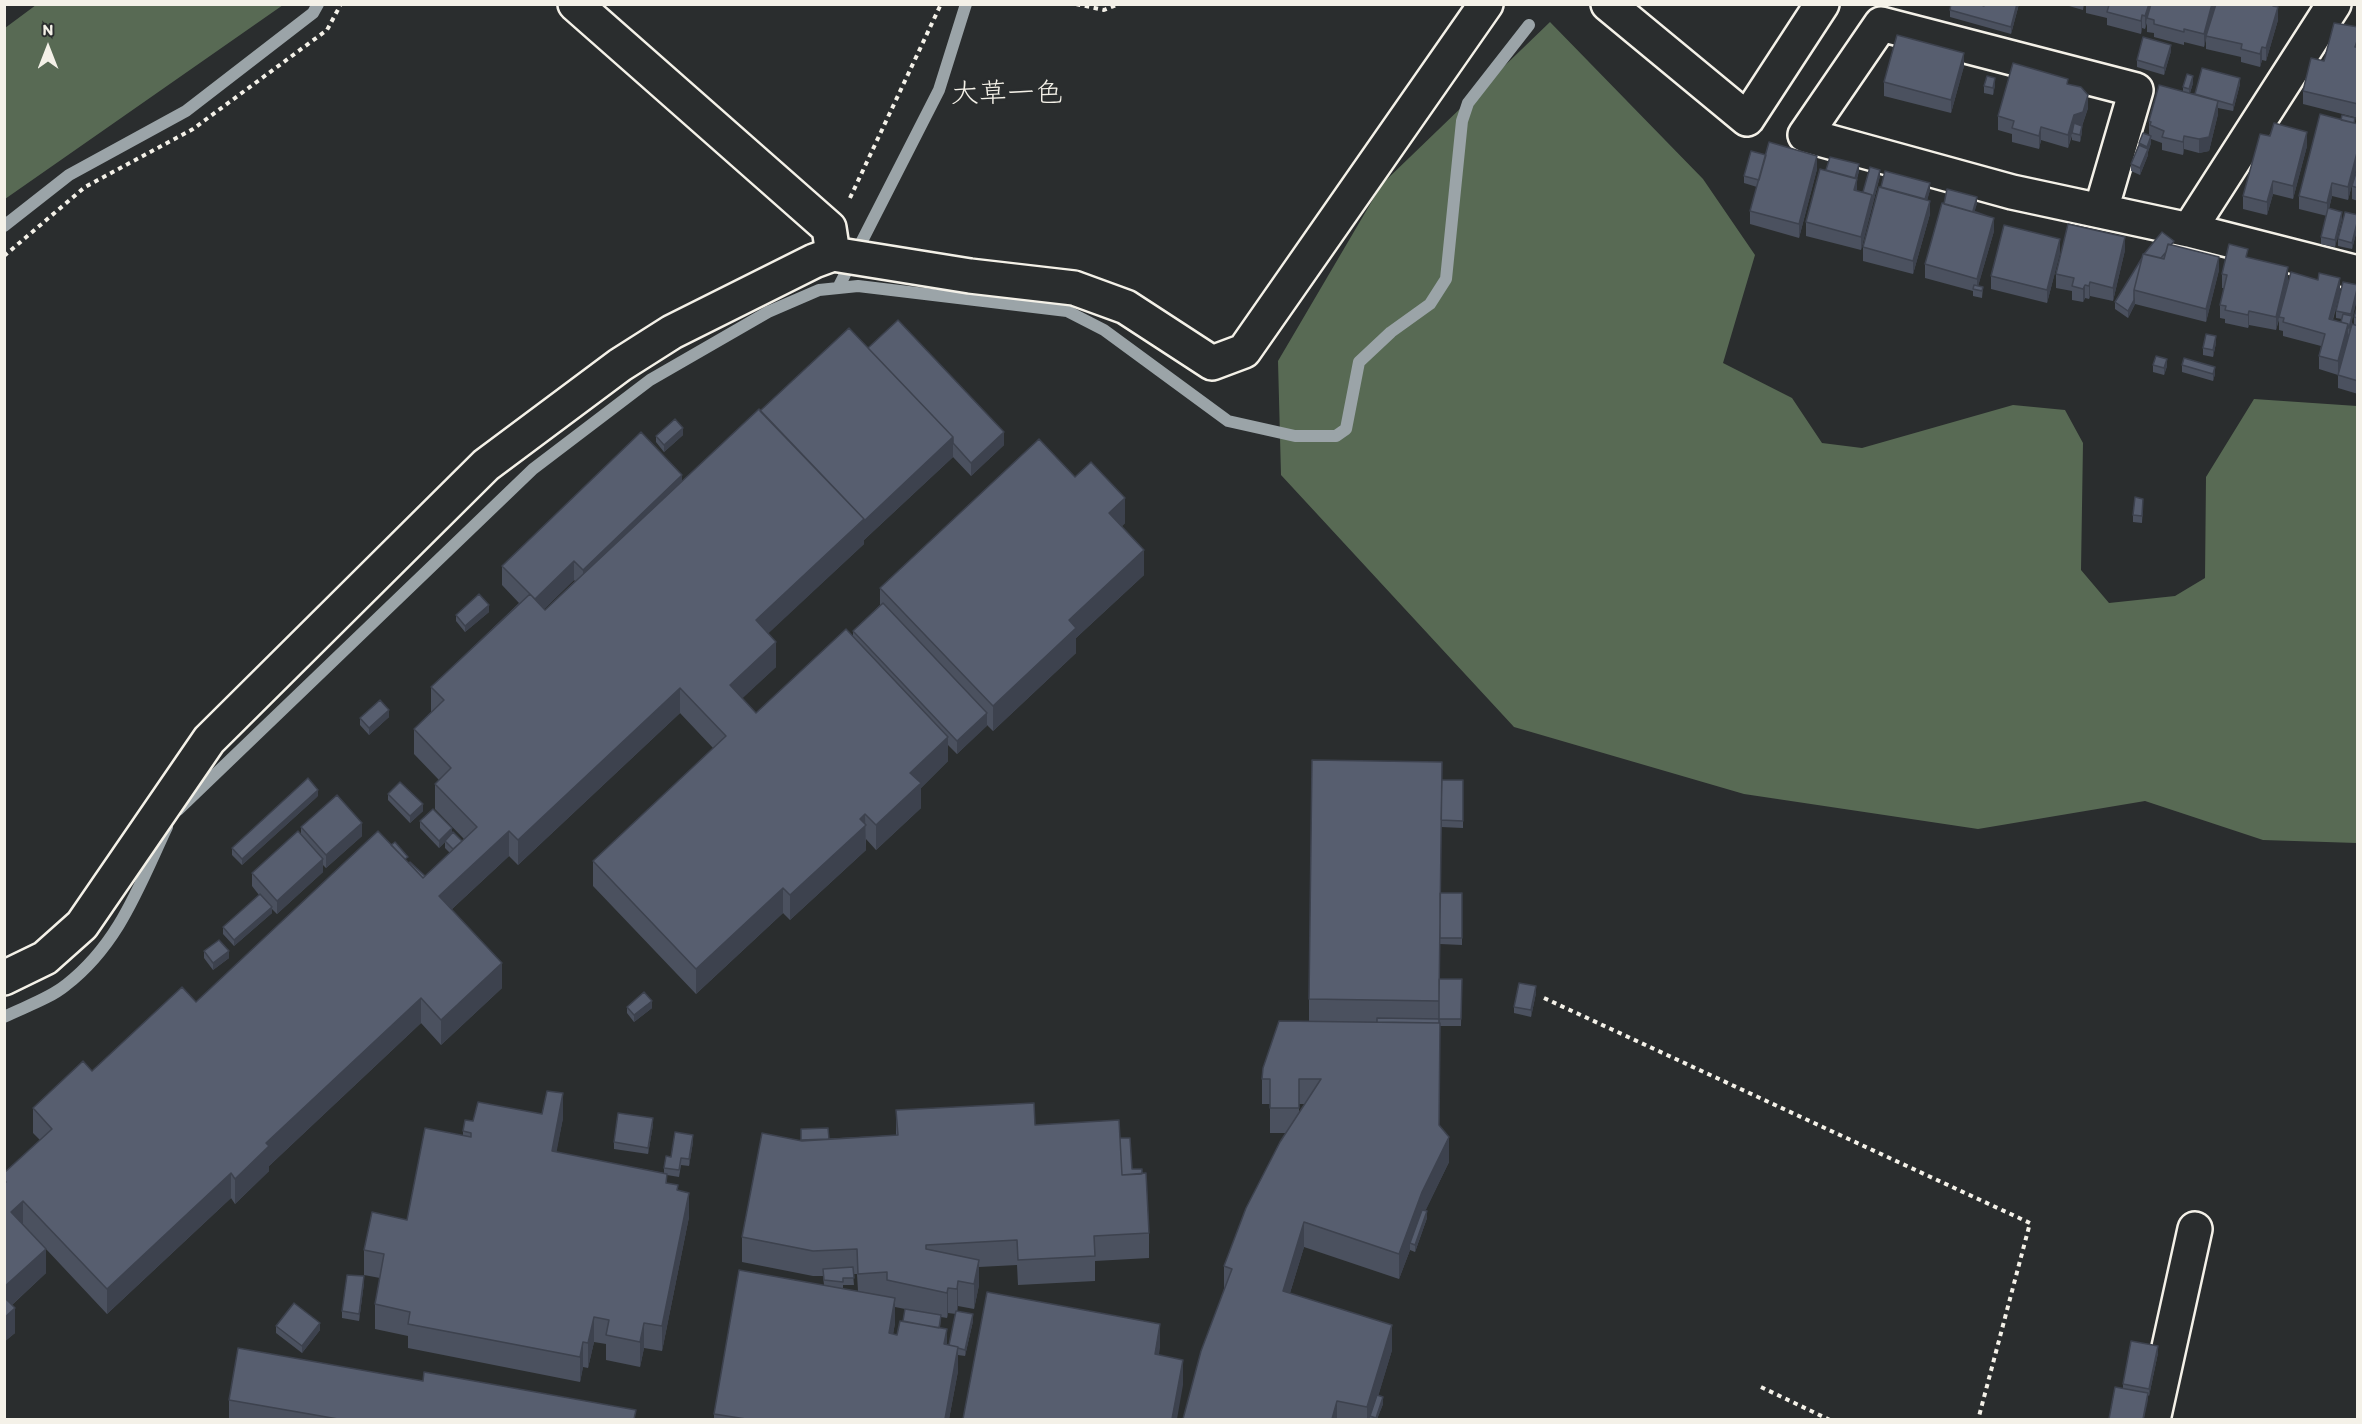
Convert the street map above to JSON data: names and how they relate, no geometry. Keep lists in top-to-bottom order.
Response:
{
  "districts": ["大草一色"],
  "north": "top"
}
